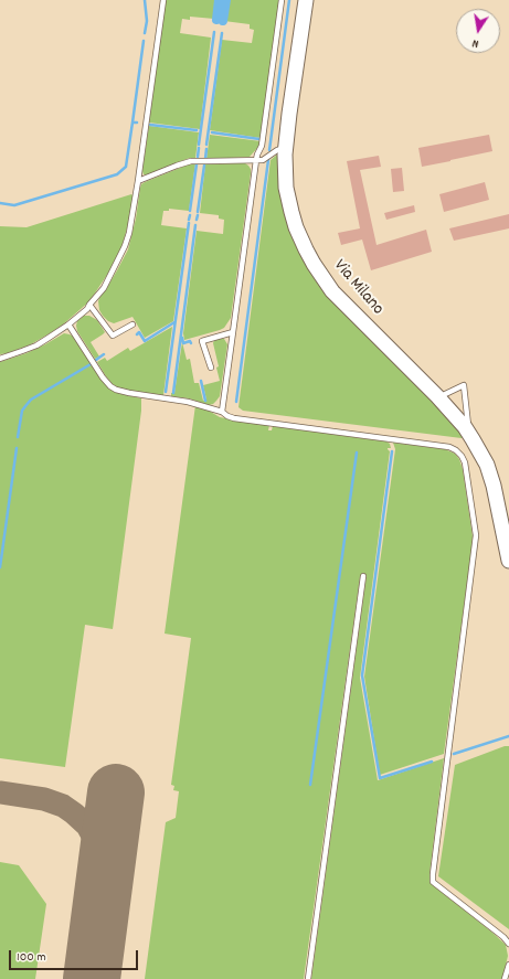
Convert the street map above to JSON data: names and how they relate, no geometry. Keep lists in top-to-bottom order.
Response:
{
  "streets": {
    "street": ["Via Milano"]
  },
  "scale_bar": "100 m",
  "north": "bottom"
}
